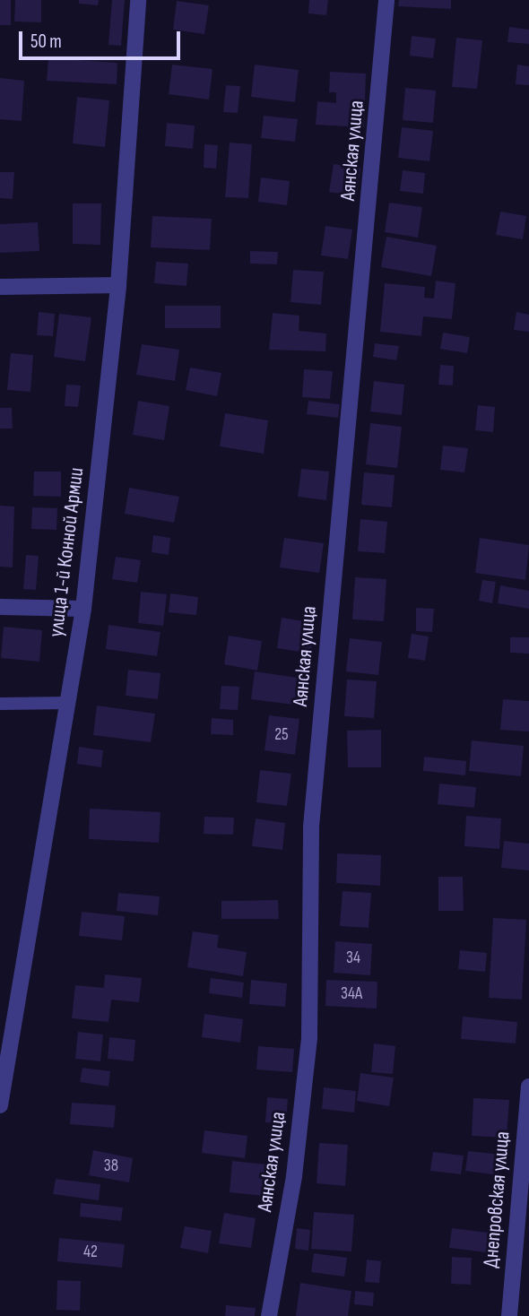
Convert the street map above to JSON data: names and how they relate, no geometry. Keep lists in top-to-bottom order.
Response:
{
  "streets": {
    "street": ["Аянская улица", "улица 1-й Конной Армии", "Днепровская улица"]
  },
  "house_numbers": [
    "25",
    "34",
    "34А",
    "38",
    "42"
  ],
  "scale_bar": "50 m"
}
